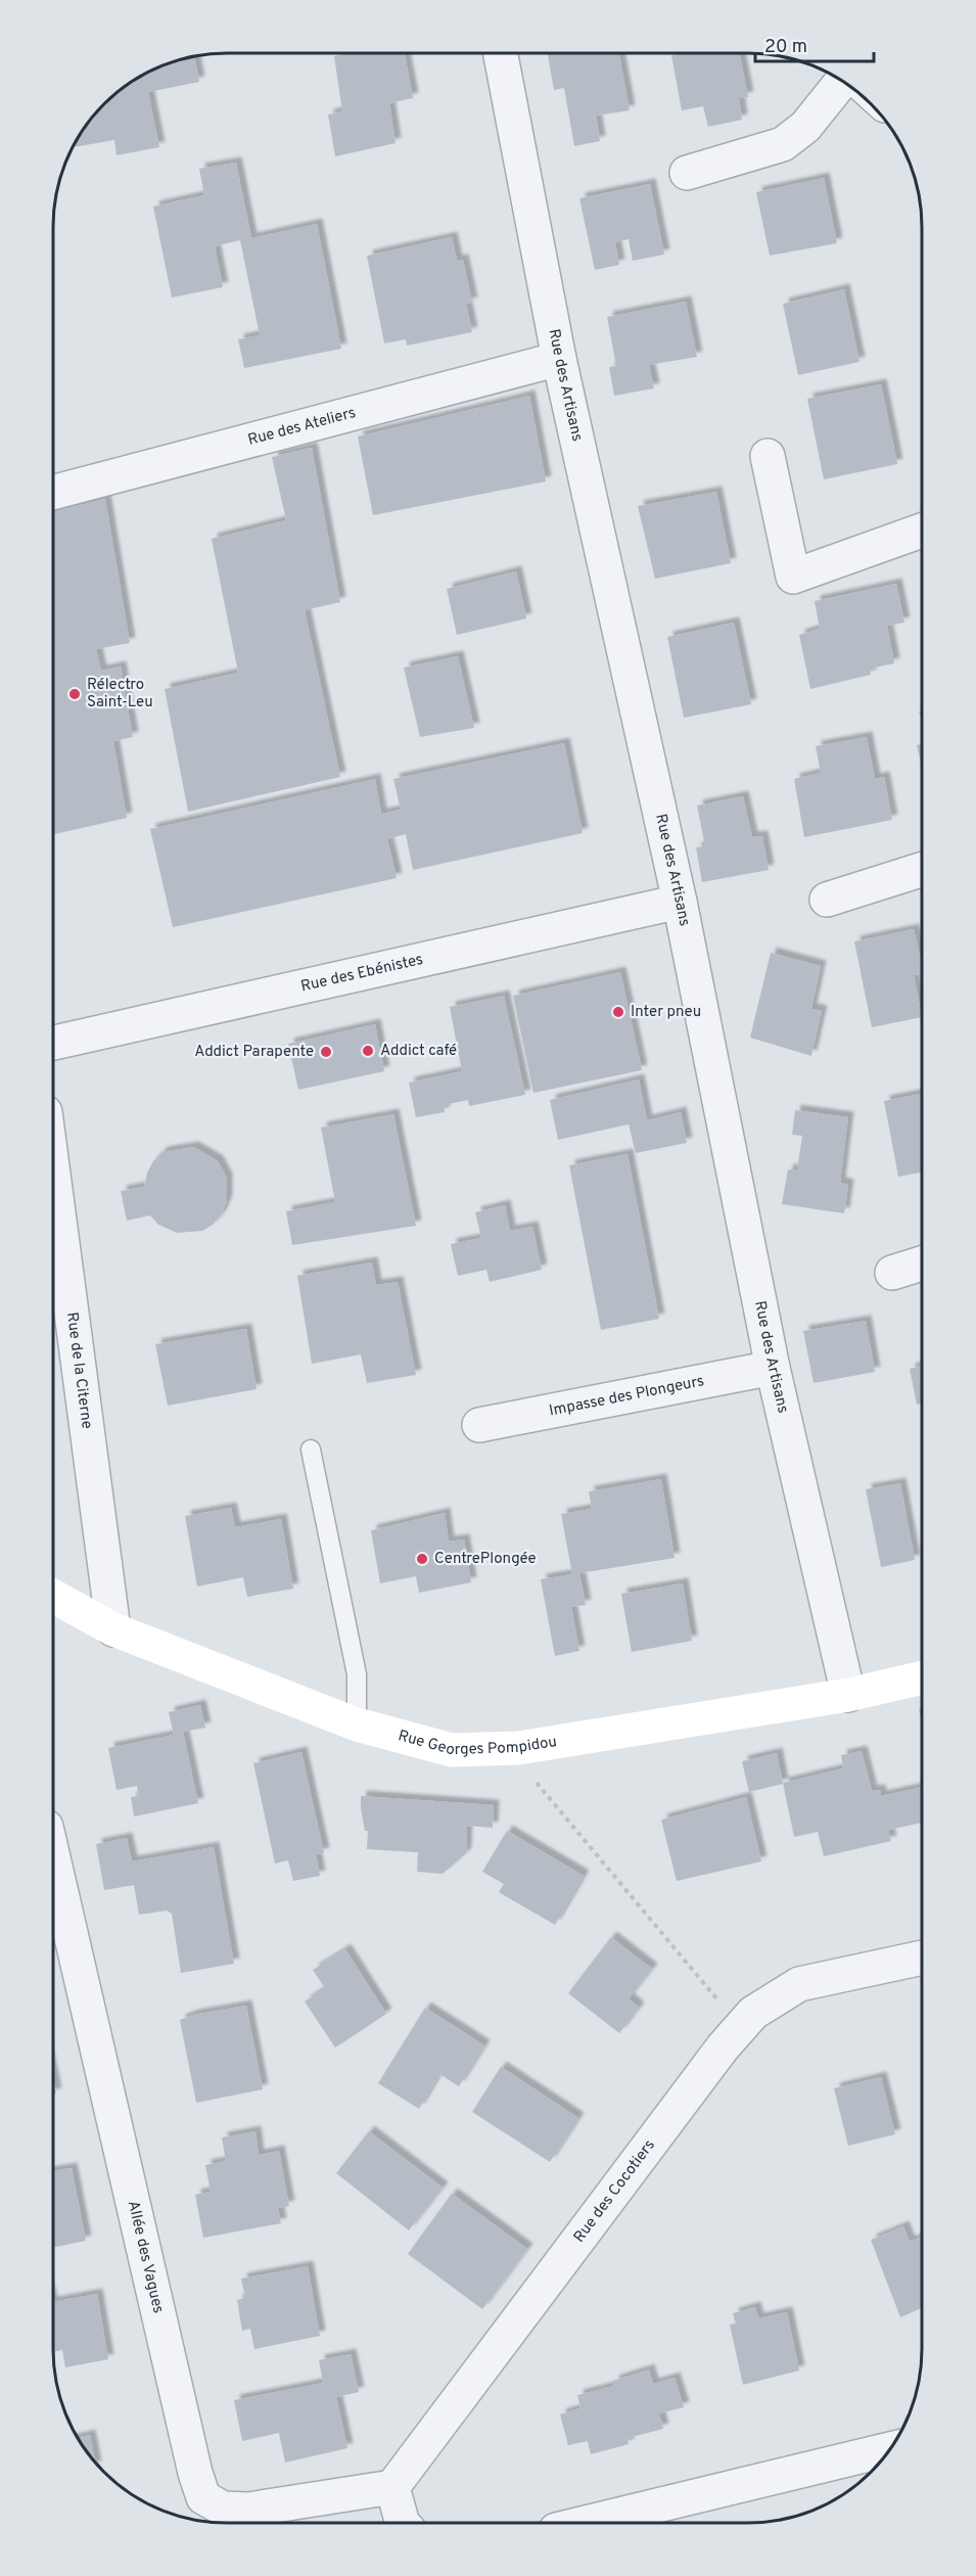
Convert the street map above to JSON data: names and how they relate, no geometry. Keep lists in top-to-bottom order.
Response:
{
  "streets": {
    "main road": ["Rue Georges Pompidou"],
    "street": [
      "Rue des Artisans",
      "Rue des Ateliers",
      "Rue des Ebénistes",
      "Rue de la Citerne",
      "Impasse des Plongeurs",
      "Rue des Cocotiers",
      "Allée des Vagues"
    ]
  },
  "crossings": [
    ["Rue des Artisans", "Rue des Ateliers"],
    ["Rue des Artisans", "Rue des Ebénistes"],
    ["Rue des Artisans", "Impasse des Plongeurs"],
    ["Rue des Artisans", "Rue Georges Pompidou"],
    ["Rue de la Citerne", "Rue Georges Pompidou"],
    ["Rue des Cocotiers", "Allée des Vagues"]
  ],
  "places": [
    "Rélectro Saint-Leu",
    "Inter pneu",
    "Addict café",
    "Addict Parapente",
    "CentrePlongée"
  ],
  "scale_bar": "20 m"
}
